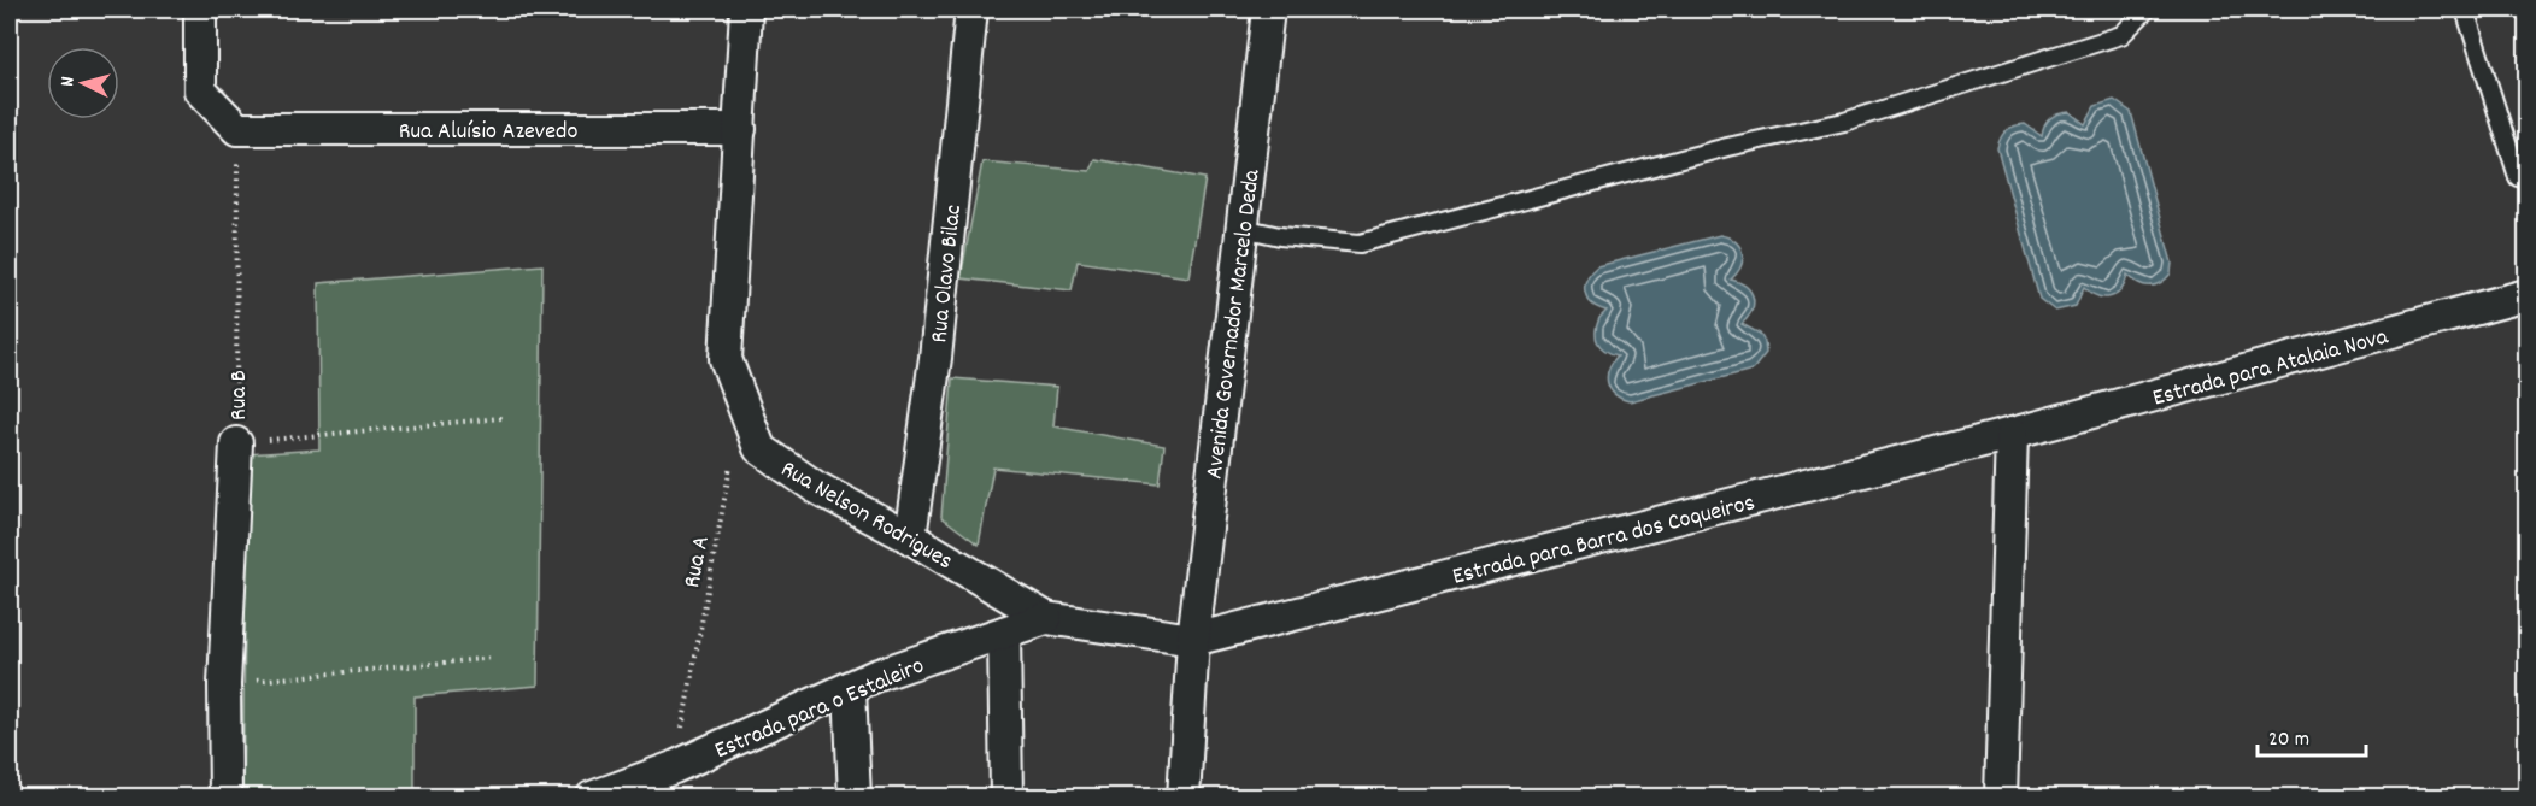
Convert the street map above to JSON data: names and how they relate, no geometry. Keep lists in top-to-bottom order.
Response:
{
  "streets": {
    "street": [
      "Rua Aluísio Azevedo",
      "Rua Olavo Bilac",
      "Avenida Governador Marcelo Deda",
      "Estrada para Atalaia Nova",
      "Rua B",
      "Rua Nelson Rodrigues",
      "Estrada para Barra dos Coqueiros",
      "Estrada para o Estaleiro"
    ],
    "path": ["Rua A"]
  },
  "crossings": [
    ["Rua Aluísio Azevedo", "Rua B"],
    ["Rua Aluísio Azevedo", "Rua Nelson Rodrigues"],
    ["Rua Olavo Bilac", "Rua Nelson Rodrigues"],
    ["Avenida Governador Marcelo Deda", "Rua Nelson Rodrigues"],
    ["Avenida Governador Marcelo Deda", "Estrada para Barra dos Coqueiros"],
    ["Estrada para Atalaia Nova", "Estrada para Barra dos Coqueiros"],
    ["Rua Nelson Rodrigues", "Estrada para Barra dos Coqueiros"],
    ["Rua Nelson Rodrigues", "Estrada para o Estaleiro"],
    ["Rua A", "Estrada para o Estaleiro"]
  ],
  "scale_bar": "20 m",
  "north": "left"
}
